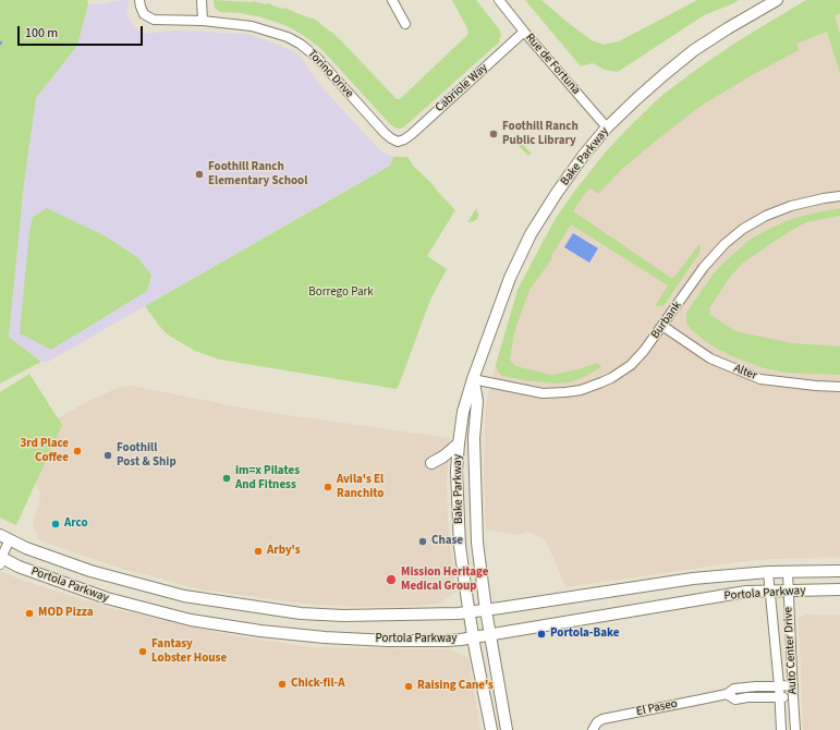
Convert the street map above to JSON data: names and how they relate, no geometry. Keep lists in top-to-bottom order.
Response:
{
  "streets": {
    "main road": ["Bake Parkway", "Portola Parkway"],
    "street": [
      "Rue de Fortuna",
      "Torino Drive",
      "Cabriole Way",
      "Burbank",
      "Alter",
      "Auto Center Drive",
      "El Paseo"
    ]
  },
  "crossings": [
    ["Rue de Fortuna", "Cabriole Way"],
    ["Rue de Fortuna", "Bake Parkway"],
    ["Torino Drive", "Cabriole Way"],
    ["Bake Parkway", "Burbank"],
    ["Bake Parkway", "Portola Parkway"],
    ["Burbank", "Alter"],
    ["Portola Parkway", "Auto Center Drive"],
    ["Auto Center Drive", "El Paseo"]
  ],
  "parks": ["Borrego Park"],
  "places": [
    "Foothill Ranch Public Library",
    "Foothill Ranch Elementary School",
    "3rd Place Coffee",
    "Foothill Post & Ship",
    "im=x Pilates And Fitness",
    "Avila's El Ranchito",
    "Arco",
    "Chase",
    "Arby's",
    "Mission Heritage Medical Group",
    "MOD Pizza",
    "Portola-Bake",
    "Fantasy Lobster House",
    "Chick-fil-A",
    "Raising Cane's"
  ],
  "scale_bar": "100 m"
}
